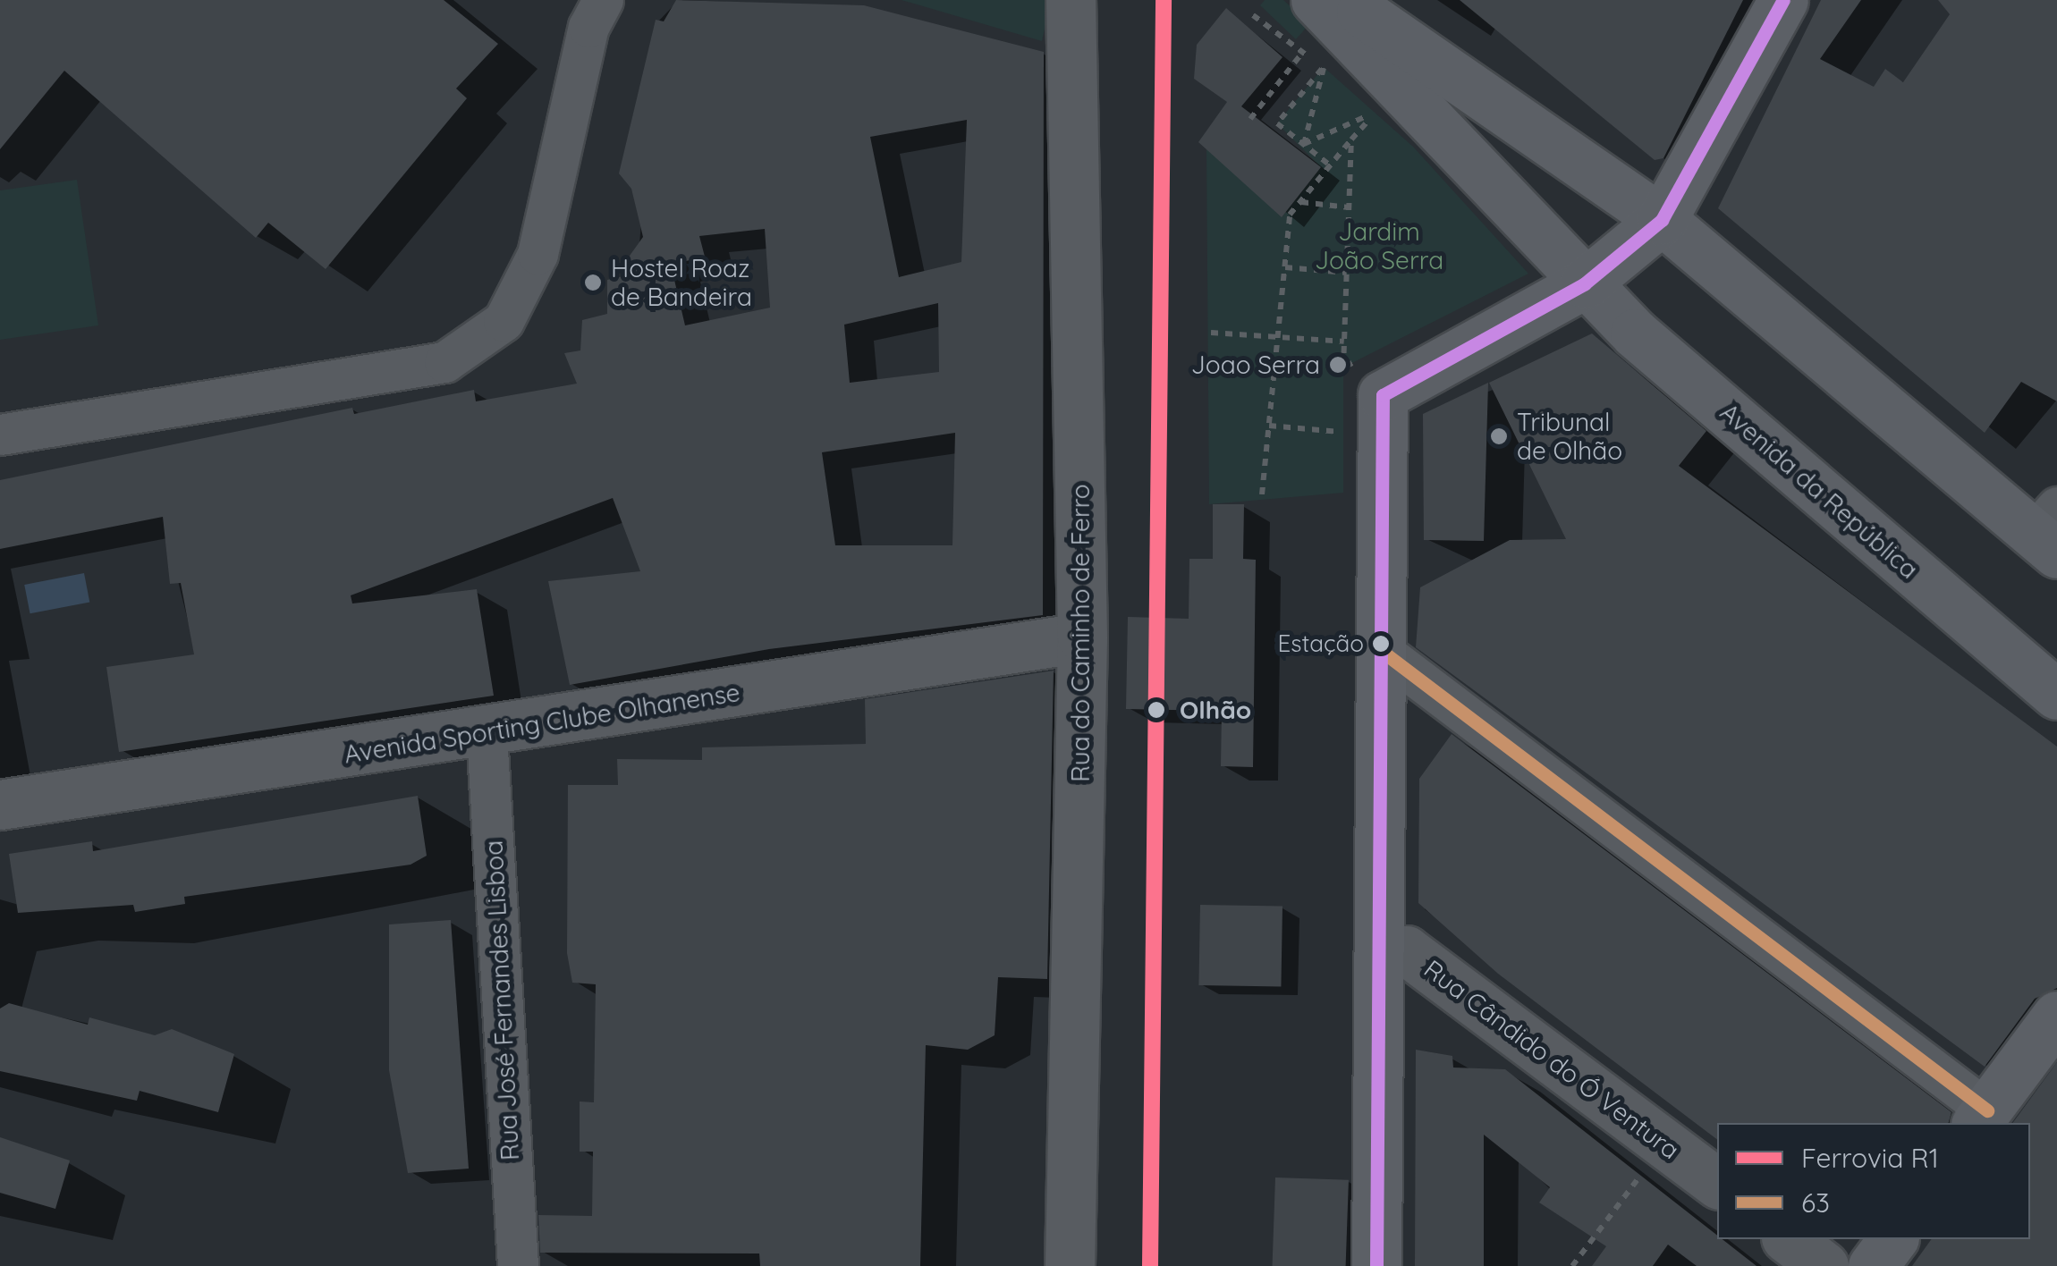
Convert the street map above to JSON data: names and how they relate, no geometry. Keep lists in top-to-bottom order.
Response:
{
  "streets": {
    "main road": ["Avenida da República"],
    "street": [
      "Rua do Caminho de Ferro",
      "Avenida Sporting Clube Olhanense",
      "Rua José Fernandes Lisboa",
      "Rua Cândido do Ó Ventura"
    ]
  },
  "crossings": [
    ["Rua do Caminho de Ferro", "Avenida Sporting Clube Olhanense"],
    ["Avenida Sporting Clube Olhanense", "Rua José Fernandes Lisboa"]
  ],
  "parks": ["Jardim João Serra"],
  "places": [
    "Hostel Roaz de Bandeira",
    "Joao Serra",
    "Tribunal de Olhão",
    "Estação",
    "Olhão"
  ],
  "lines": ["rail line R1", "transit line 63"],
  "legend": ["Ferrovia R1", "63"]
}
